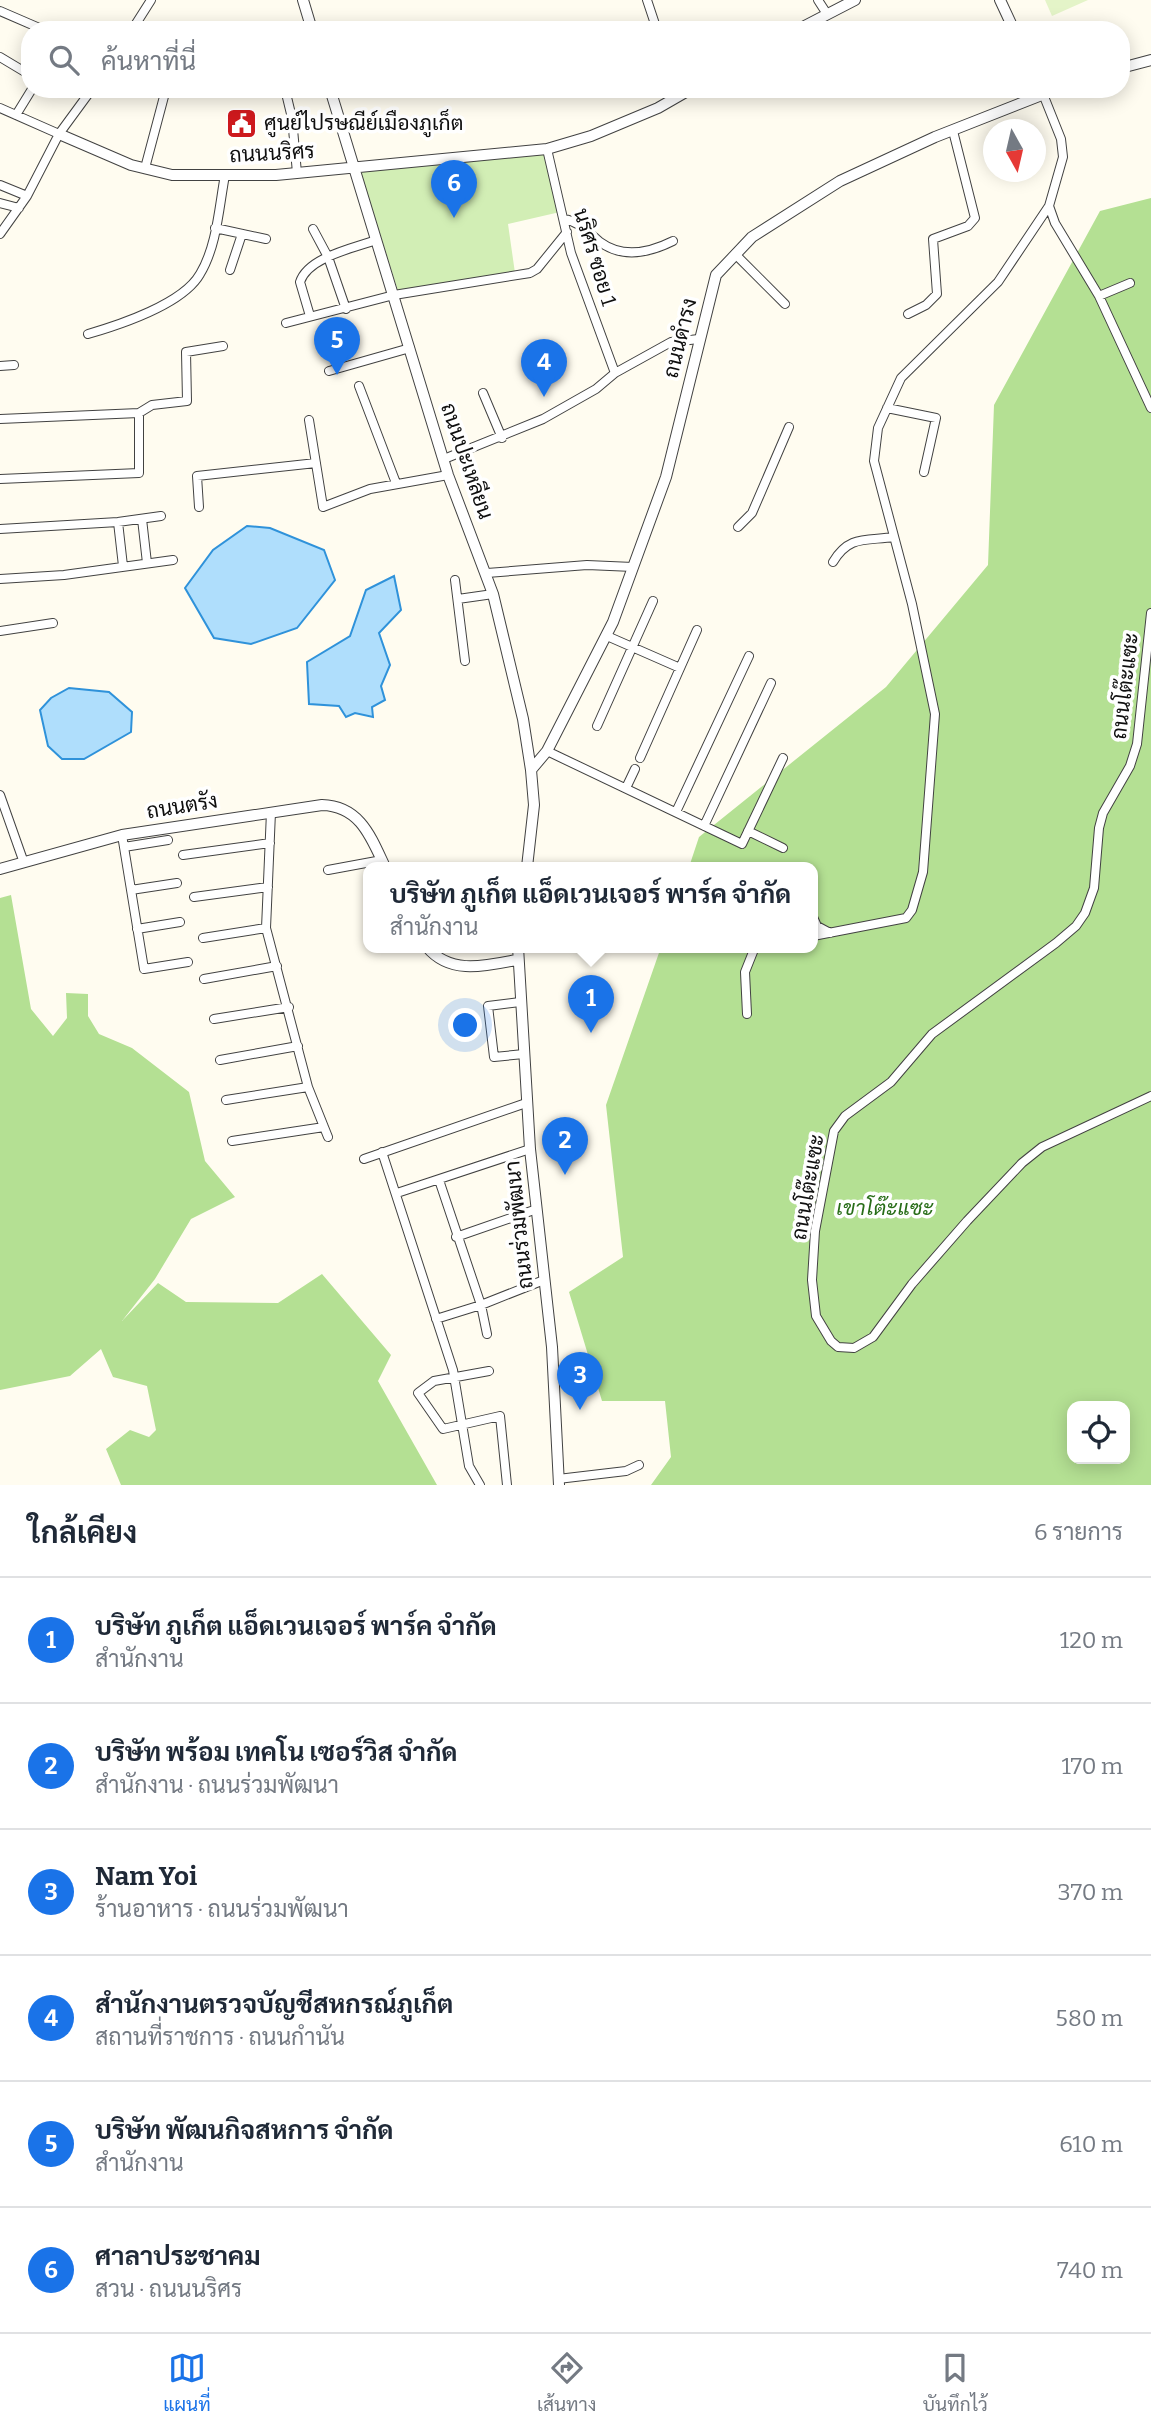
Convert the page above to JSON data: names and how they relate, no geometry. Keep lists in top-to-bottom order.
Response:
{
  "streets": {
    "street": [
      "ถนนนริศร",
      "นริศร ซอย 1",
      "ถนนดำรง",
      "ถนนปะเหลียน",
      "ถนนโต๊ะแซะ",
      "ถนนตรัง",
      "ถนนร่วมพัฒนา"
    ]
  },
  "crossings": [
    ["ถนนนริศร", "นริศร ซอย 1"],
    ["ถนนนริศร", "ถนนปะเหลียน"],
    ["ถนนดำรง", "ถนนปะเหลียน"]
  ],
  "parks": ["เขาโต๊ะแซะ"],
  "places": {
    "public building": ["ศูนย์ไปรษณีย์เมืองภูเก็ต"]
  },
  "north": "bottom",
  "page": {
    "search": "ค้นหาที่นี่",
    "pins": [
      "6",
      "5",
      "4",
      "1",
      "2",
      "3"
    ],
    "popup": ["บริษัท ภูเก็ต แอ็ดเวนเจอร์ พาร์ค จำกัด", "สำนักงาน"],
    "heading": ["ใกล้เคียง", "6 รายการ"],
    "list": [
      {
        "mark": "1",
        "name": "บริษัท ภูเก็ต แอ็ดเวนเจอร์ พาร์ค จำกัด",
        "note": "สำนักงาน",
        "value": "120 m"
      },
      {
        "mark": "2",
        "name": "บริษัท พร้อม เทคโน เซอร์วิส จำกัด",
        "note": "สำนักงาน · ถนนร่วมพัฒนา",
        "value": "170 m"
      },
      {
        "mark": "3",
        "name": "Nam Yoi",
        "note": "ร้านอาหาร · ถนนร่วมพัฒนา",
        "value": "370 m"
      },
      {
        "mark": "4",
        "name": "สำนักงานตรวจบัญชีสหกรณ์ภูเก็ต",
        "note": "สถานที่ราชการ · ถนนกำนัน",
        "value": "580 m"
      },
      {
        "mark": "5",
        "name": "บริษัท พัฒนกิจสหการ จำกัด",
        "note": "สำนักงาน",
        "value": "610 m"
      },
      {
        "mark": "6",
        "name": "ศาลาประชาคม",
        "note": "สวน · ถนนนริศร",
        "value": "740 m"
      }
    ],
    "nav": ["แผนที่", "เส้นทาง", "บันทึกไว้"]
  }
}
